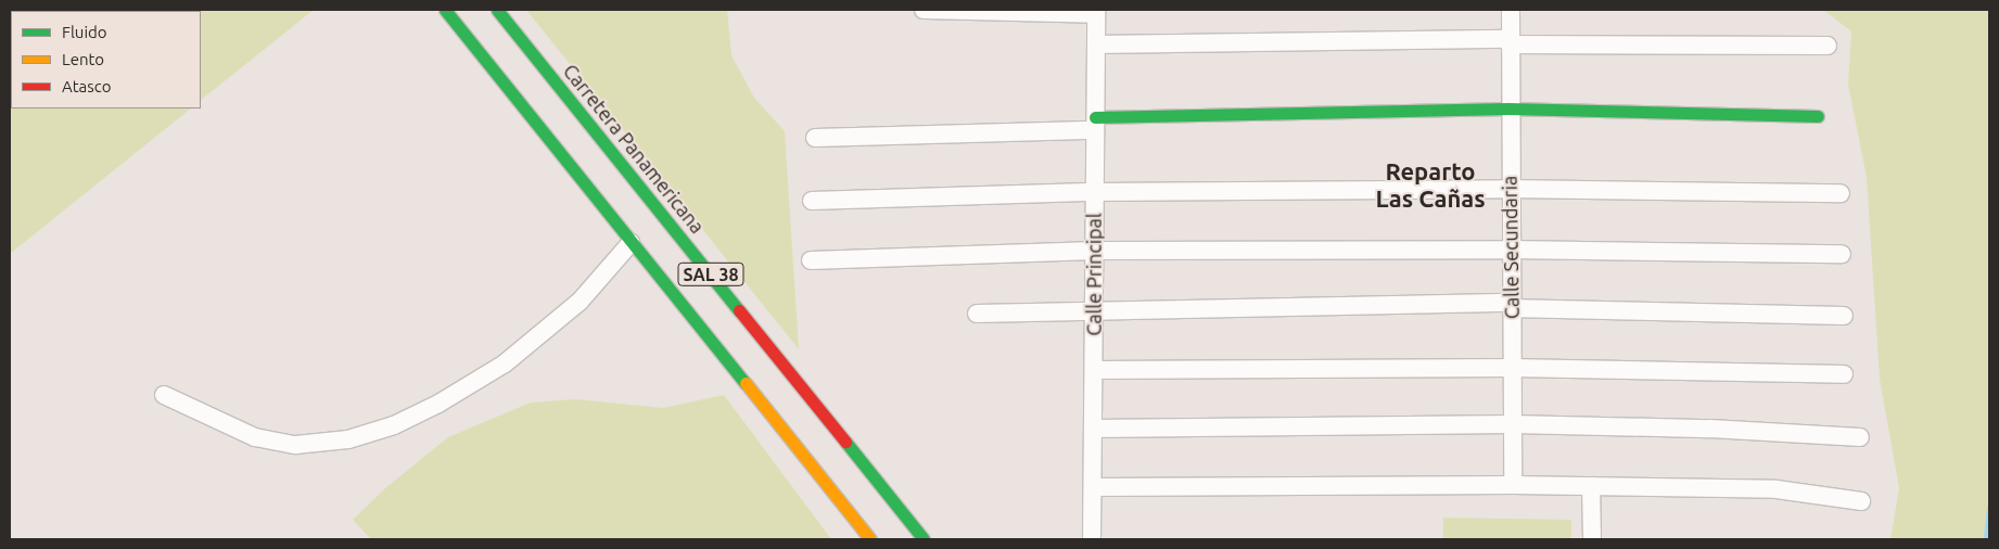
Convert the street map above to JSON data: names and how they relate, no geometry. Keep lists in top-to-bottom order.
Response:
{
  "streets": {
    "main road": ["Carretera Panamericana", "SAL 38"],
    "street": ["Calle Secundaria", "Calle Principal"]
  },
  "districts": ["Reparto Las Cañas"],
  "legend": ["Fluido", "Lento", "Atasco"]
}
